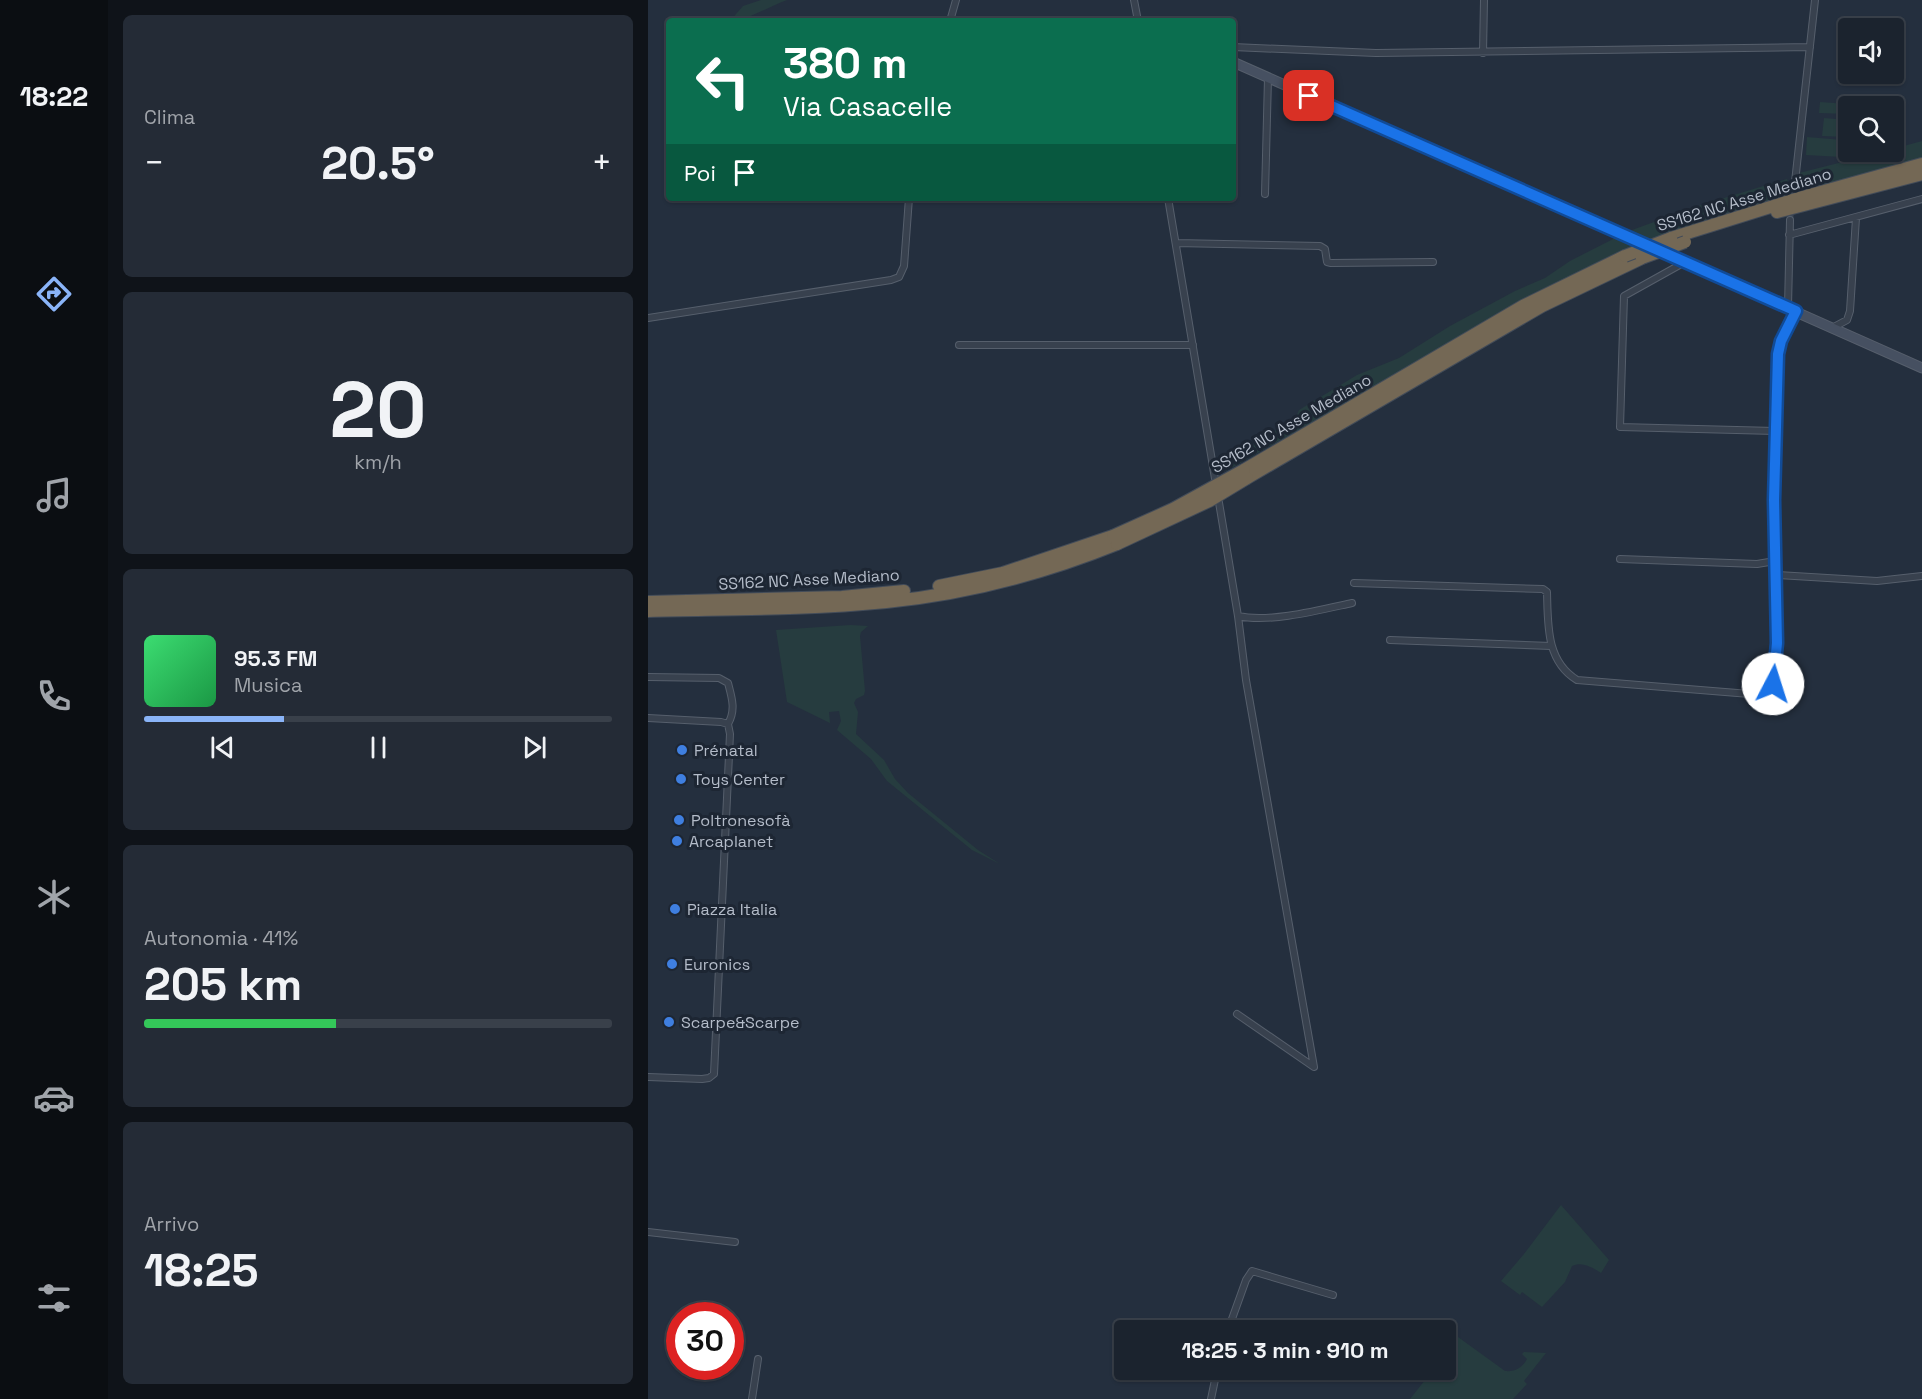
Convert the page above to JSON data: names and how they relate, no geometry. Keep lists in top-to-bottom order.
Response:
{
  "streets": {
    "highway": ["SS162 NC Asse Mediano"]
  },
  "places": [
    "Prénatal",
    "Toys Center",
    "Poltronesofà",
    "Arcaplanet",
    "Piazza Italia",
    "Euronics",
    "Scarpe&Scarpe"
  ],
  "page": {
    "tabs": "18:22",
    "tile": [
      "Clima",
      ["20", "km/h"],
      ["Autonomia · 41%", "205 km"],
      ["Arrivo", "18:25"]
    ],
    "turn": ["380 m", "Via Casacelle"],
    "heat": ["−", "20.5°", "+"],
    "then": "Poi",
    "song": ["95.3 FM", "Musica"],
    "limit": "30",
    "trip": "18:25 · 3 min · 910 m"
  }
}
